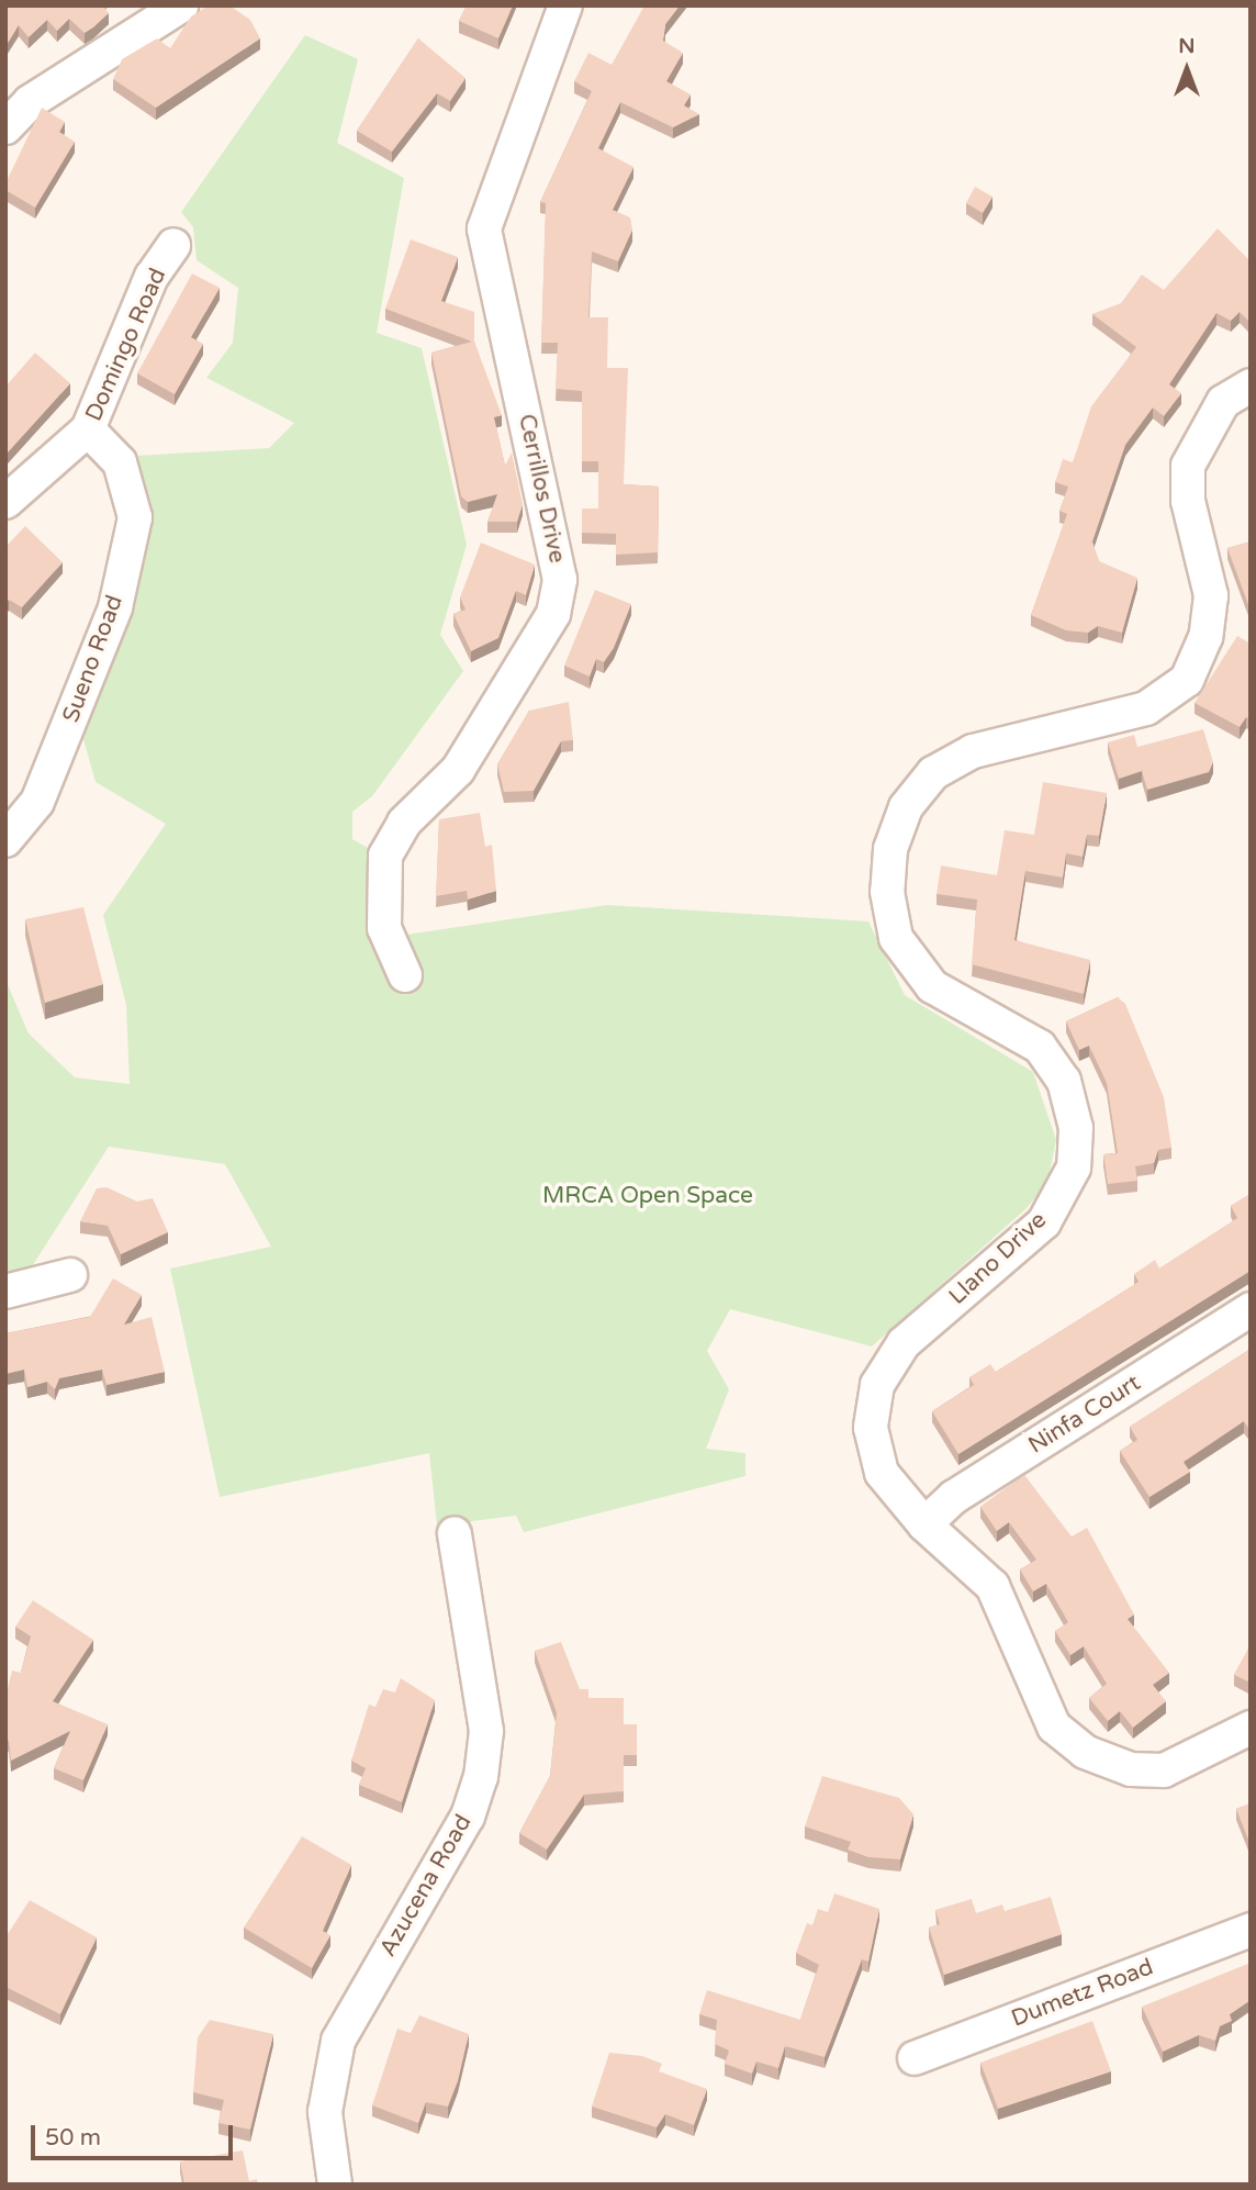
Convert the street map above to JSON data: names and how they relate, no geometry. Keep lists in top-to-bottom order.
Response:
{
  "streets": {
    "street": [
      "Domingo Road",
      "Cerrillos Drive",
      "Sueno Road",
      "Llano Drive",
      "Ninfa Court",
      "Azucena Road",
      "Dumetz Road"
    ]
  },
  "crossings": [
    ["Domingo Road", "Sueno Road"],
    ["Llano Drive", "Ninfa Court"]
  ],
  "parks": ["MRCA Open Space"],
  "scale_bar": "50 m",
  "north": "top"
}
